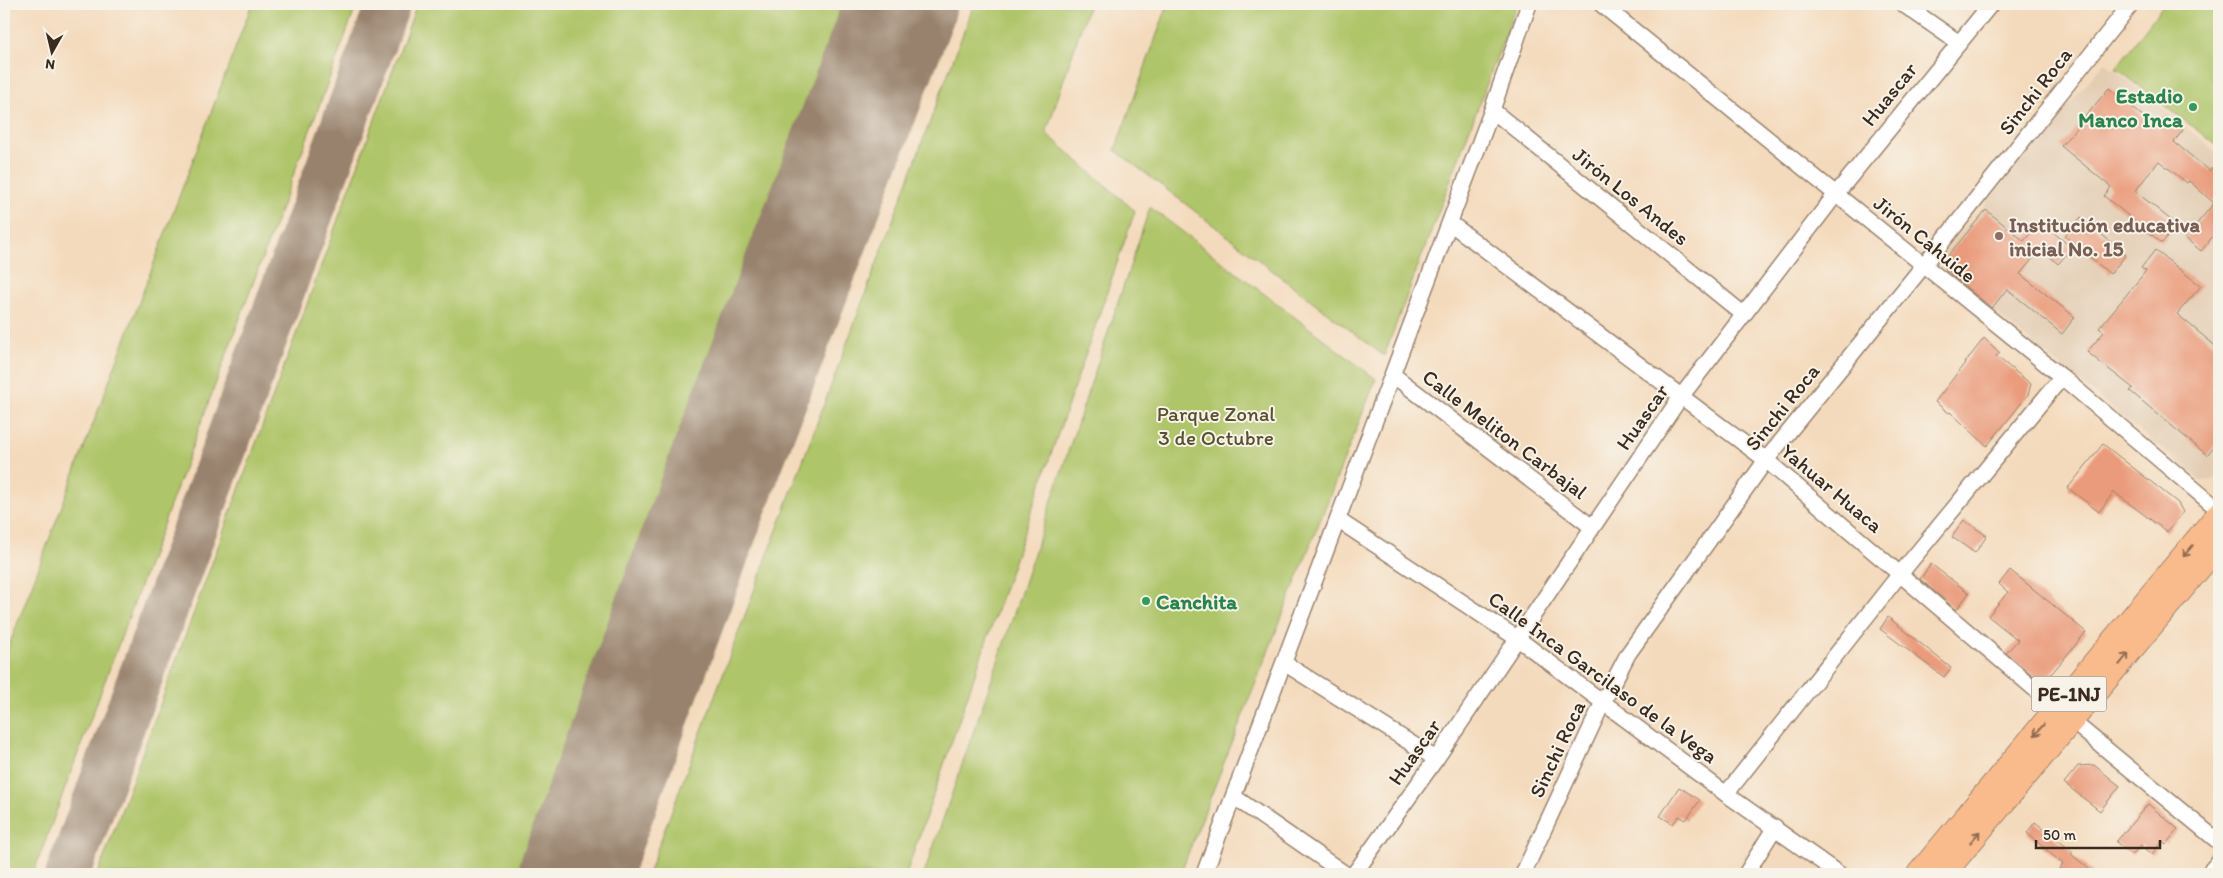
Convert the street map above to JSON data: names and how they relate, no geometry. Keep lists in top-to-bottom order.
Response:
{
  "streets": {
    "main road": ["PE-1NJ"],
    "street": [
      "Sinchi Roca",
      "Huascar",
      "Jirón Los Andes",
      "Jirón Cahuide",
      "Calle Meliton Carbajal",
      "Yahuar Huaca",
      "Calle Inca Garcilaso de la Vega"
    ]
  },
  "crossings": [
    ["Sinchi Roca", "Jirón Cahuide"],
    ["Sinchi Roca", "Yahuar Huaca"],
    ["Sinchi Roca", "Calle Inca Garcilaso de la Vega"],
    ["Huascar", "Jirón Los Andes"],
    ["Huascar", "Jirón Cahuide"],
    ["Huascar", "Calle Meliton Carbajal"],
    ["Huascar", "Yahuar Huaca"],
    ["Huascar", "Calle Inca Garcilaso de la Vega"],
    ["Yahuar Huaca", "PE-1NJ"]
  ],
  "parks": ["Parque Zonal 3 de Octubre"],
  "places": ["Estadio Manco Inca", "Institución educativa inicial No. 15", "Canchita"],
  "scale_bar": "50 m",
  "north": "bottom"
}
